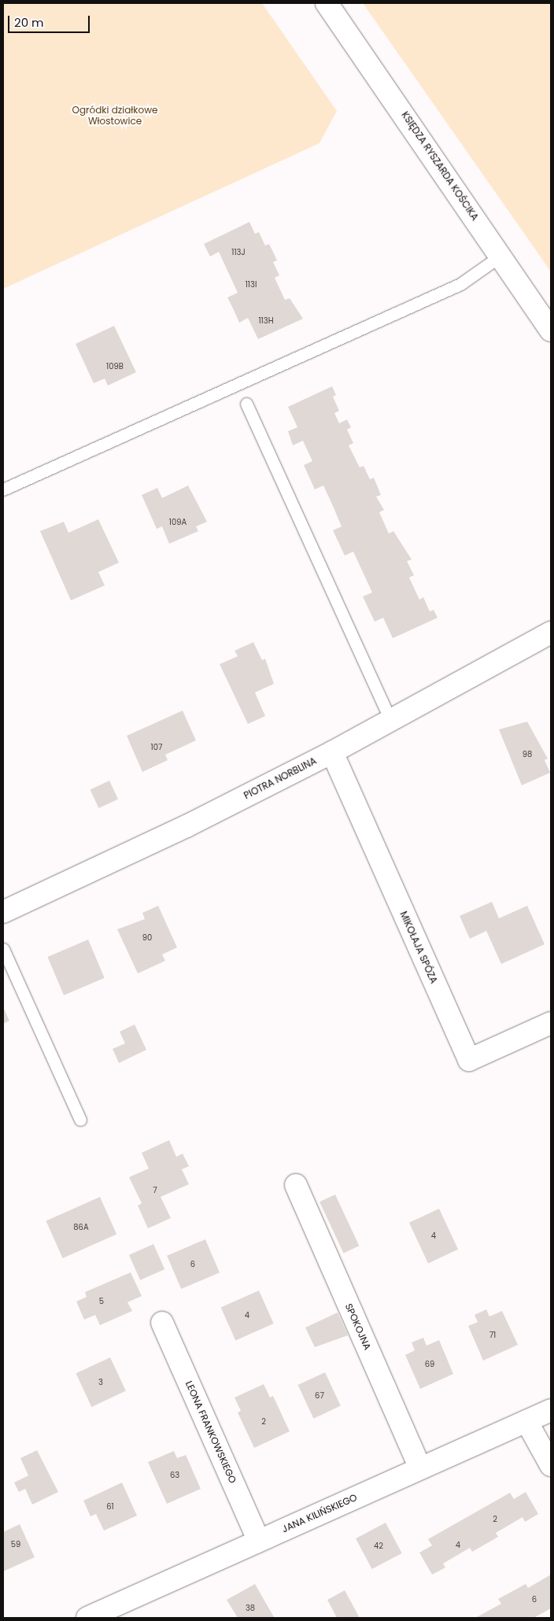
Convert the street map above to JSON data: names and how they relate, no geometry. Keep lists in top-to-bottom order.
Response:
{
  "streets": {
    "street": [
      "KSIĘDZA RYSZARDA KOŚCIKA",
      "PIOTRA NORBLINA",
      "MIKOŁAJA SPÓZA",
      "SPOKOJNA",
      "LEONA FRANKOWSKIEGO",
      "JANA KILIŃSKIEGO"
    ]
  },
  "crossings": [
    ["PIOTRA NORBLINA", "MIKOŁAJA SPÓZA"],
    ["SPOKOJNA", "JANA KILIŃSKIEGO"],
    ["LEONA FRANKOWSKIEGO", "JANA KILIŃSKIEGO"]
  ],
  "parks": ["Ogródki działkowe Włostowice"],
  "house_numbers": [
    "113J",
    "113I",
    "113H",
    "109B",
    "109A",
    "107",
    "98",
    "90",
    "7",
    "86A",
    "4",
    "6",
    "5",
    "4",
    "71",
    "69",
    "3",
    "67",
    "2",
    "63",
    "61",
    "2",
    "59",
    "4",
    "42",
    "6",
    "38"
  ],
  "scale_bar": "20 m"
}
